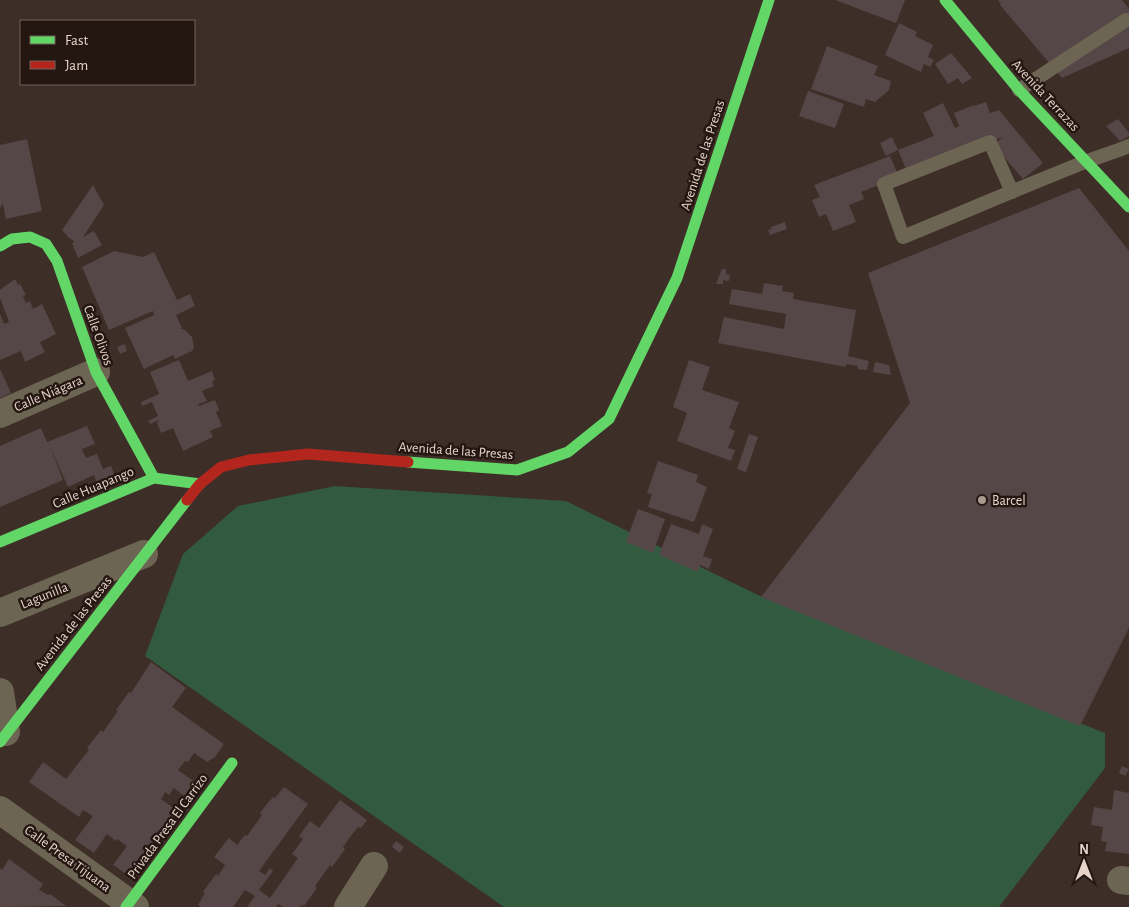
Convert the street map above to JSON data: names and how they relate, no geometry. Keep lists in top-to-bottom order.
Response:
{
  "streets": {
    "main road": [
      "Avenida Terrazas",
      "Avenida de las Presas",
      "Calle Olivos",
      "Calle Huapango",
      "Privada Presa El Carrizo"
    ],
    "street": ["Calle Niágara", "Lagunilla", "Calle Presa Tijuana"]
  },
  "crossings": [
    ["Avenida de las Presas", "Calle Huapango"],
    ["Avenida de las Presas", "Lagunilla"],
    ["Calle Olivos", "Calle Niágara"],
    ["Calle Olivos", "Calle Huapango"],
    ["Privada Presa El Carrizo", "Calle Presa Tijuana"]
  ],
  "places": ["Barcel"],
  "legend": ["Fast", "Jam"],
  "north": "top"
}
